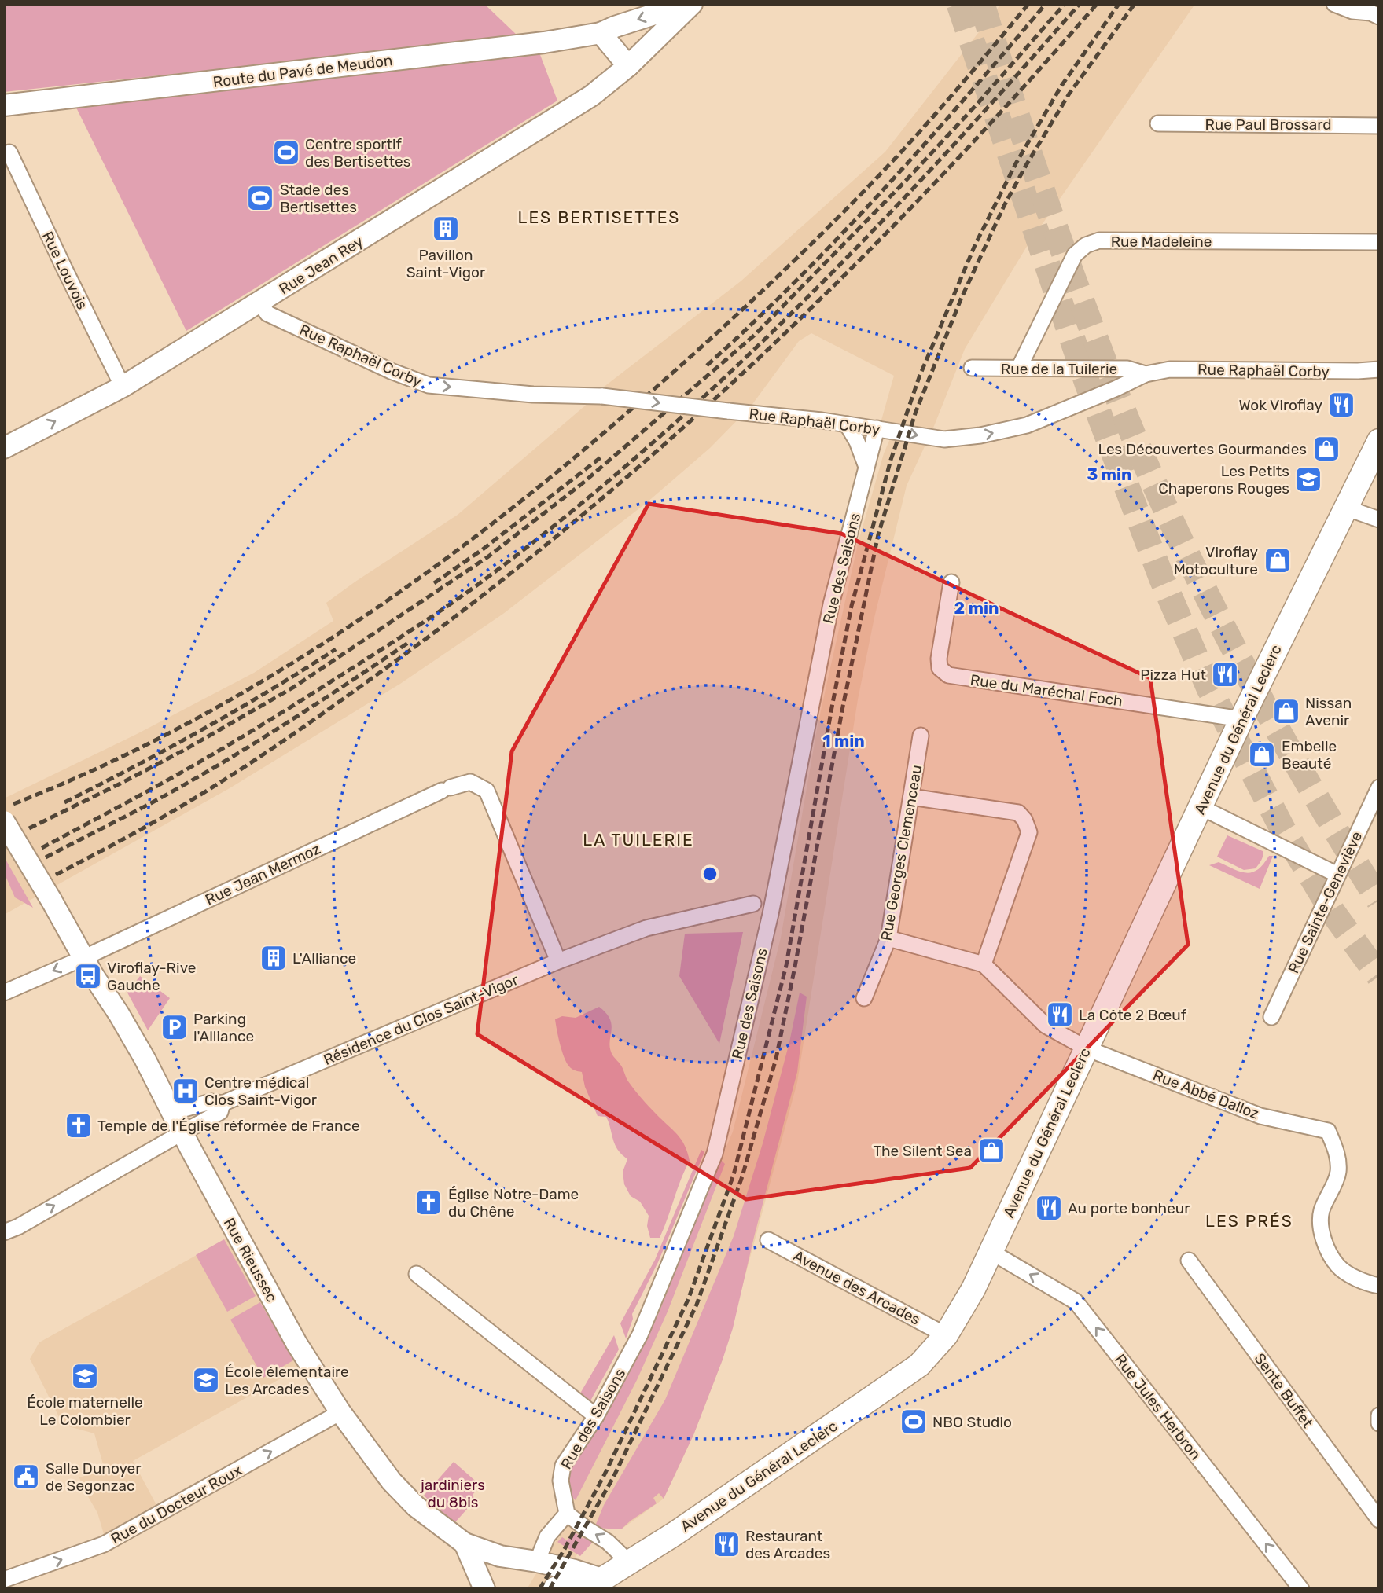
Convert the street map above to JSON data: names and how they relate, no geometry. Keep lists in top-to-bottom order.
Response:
{
  "streets": {
    "main road": ["Avenue du Général Leclerc"],
    "street": [
      "Route du Pavé de Meudon",
      "Rue Paul Brossard",
      "Rue Madeleine",
      "Rue Jean Rey",
      "Rue Louvois",
      "Rue Raphaël Corby",
      "Rue de la Tuilerie",
      "Rue des Saisons",
      "Rue du Maréchal Foch",
      "Rue Georges Clemenceau",
      "Rue Jean Mermoz",
      "Rue Sainte-Geneviève",
      "Résidence du Clos Saint-Vigor",
      "Rue Abbé Dalloz",
      "Rue Rieussec",
      "Avenue des Arcades",
      "Sente Buffet",
      "Rue Jules Herbron",
      "Rue du Docteur Roux"
    ]
  },
  "crossings": [
    ["Route du Pavé de Meudon", "Rue Jean Rey"],
    ["Rue Madeleine", "Rue de la Tuilerie"],
    ["Rue Jean Rey", "Rue Louvois"],
    ["Rue Jean Rey", "Rue Raphaël Corby"],
    ["Rue Raphaël Corby", "Rue de la Tuilerie"],
    ["Rue Raphaël Corby", "Rue des Saisons"],
    ["Rue du Maréchal Foch", "Avenue du Général Leclerc"],
    ["Avenue du Général Leclerc", "Rue Abbé Dalloz"],
    ["Avenue du Général Leclerc", "Rue Rieussec"],
    ["Avenue du Général Leclerc", "Avenue des Arcades"],
    ["Avenue du Général Leclerc", "Rue Jules Herbron"],
    ["Rue Jean Mermoz", "Résidence du Clos Saint-Vigor"],
    ["Rue Jean Mermoz", "Rue Rieussec"],
    ["Résidence du Clos Saint-Vigor", "Rue Rieussec"],
    ["Rue Rieussec", "Rue du Docteur Roux"]
  ],
  "one_way": ["Rue Raphaël Corby", "Rue Jules Herbron", "Rue du Docteur Roux"],
  "districts": ["LES BERTISETTES", "LA TUILERIE", "LES PRÉS"],
  "parks": ["jardiniers du 8bis"],
  "places": {
    "sports": ["Centre sportif des Bertisettes", "Stade des Bertisettes", "NBO Studio"],
    "building": ["Pavillon Saint-Vigor", "L'Alliance"],
    "restaurant": [
      "Wok Viroflay",
      "Pizza Hut",
      "La Côte 2 Bœuf",
      "Au porte bonheur",
      "Restaurant des Arcades"
    ],
    "shop": [
      "Les Découvertes Gourmandes",
      "Viroflay Motoculture",
      "Nissan Avenir",
      "Embelle Beauté",
      "The Silent Sea"
    ],
    "school or university": ["Les Petits Chaperons Rouges", "École maternelle Le Colombier", "École élementaire Les Arcades"],
    "bus stop": ["Viroflay-Rive Gauche"],
    "parking": ["Parking l'Alliance"],
    "hospital": ["Centre médical Clos Saint-Vigor"],
    "church": ["Temple de l'Église réformée de France", "Église Notre-Dame du Chêne"],
    "public building": ["Salle Dunoyer de Segonzac"]
  },
  "rings": ["3 min", "2 min", "1 min"]
}
